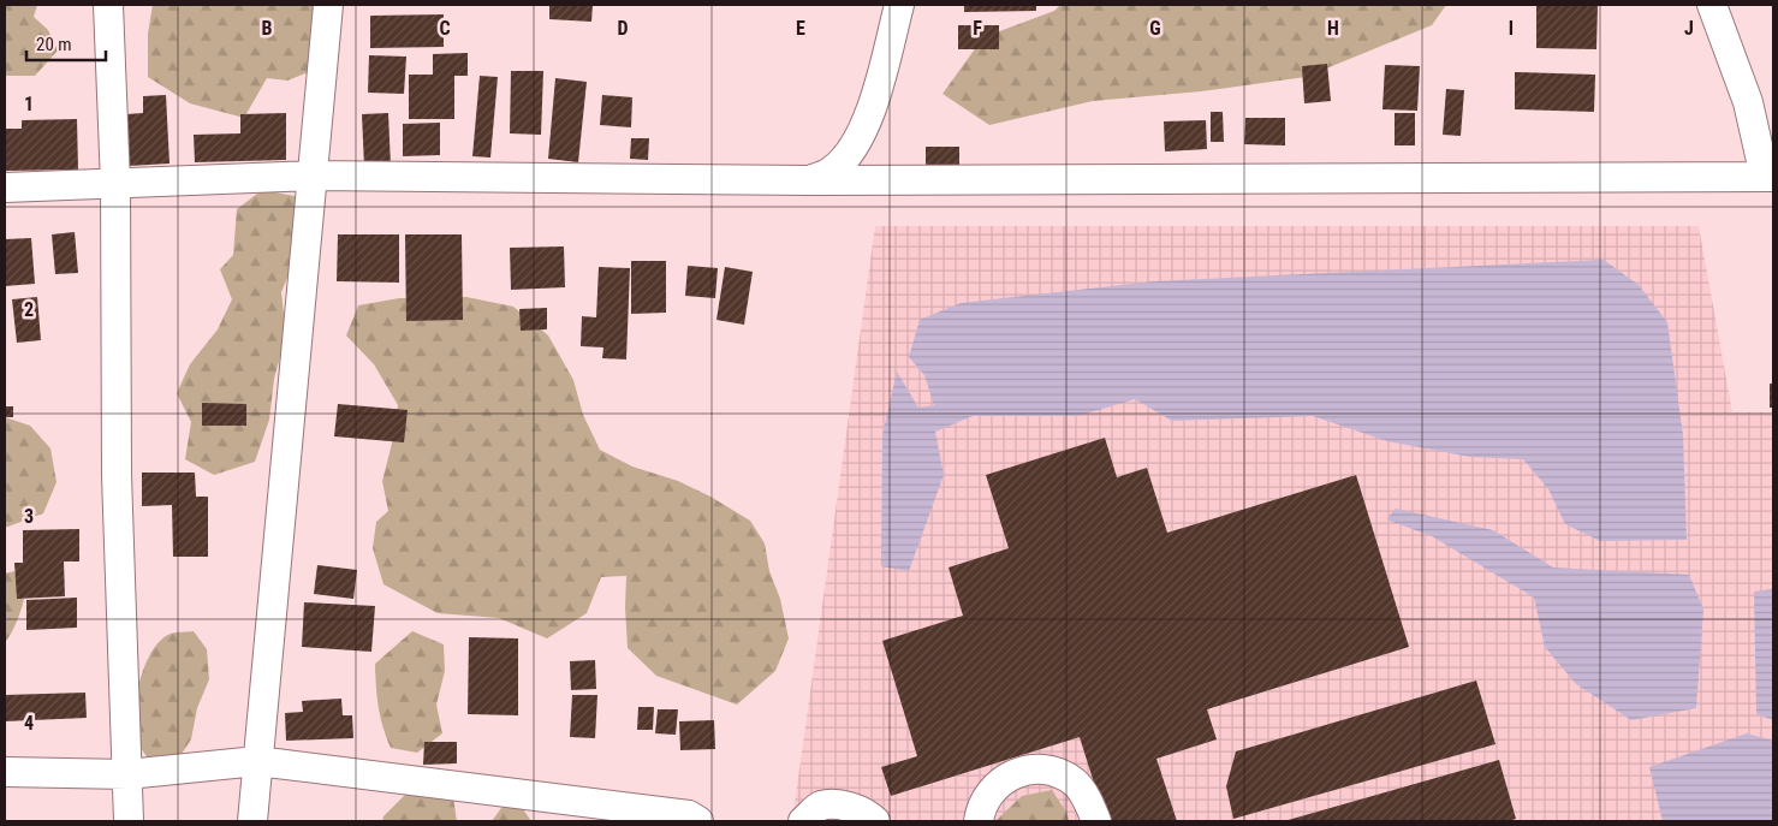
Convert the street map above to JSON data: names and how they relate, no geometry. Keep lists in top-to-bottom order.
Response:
{
  "scale_bar": "20 m",
  "grid": {
    "columns": [
      "B",
      "C",
      "D",
      "E",
      "F",
      "G",
      "H",
      "I",
      "J"
    ],
    "rows": [
      "1",
      "2",
      "3",
      "4"
    ]
  }
}
